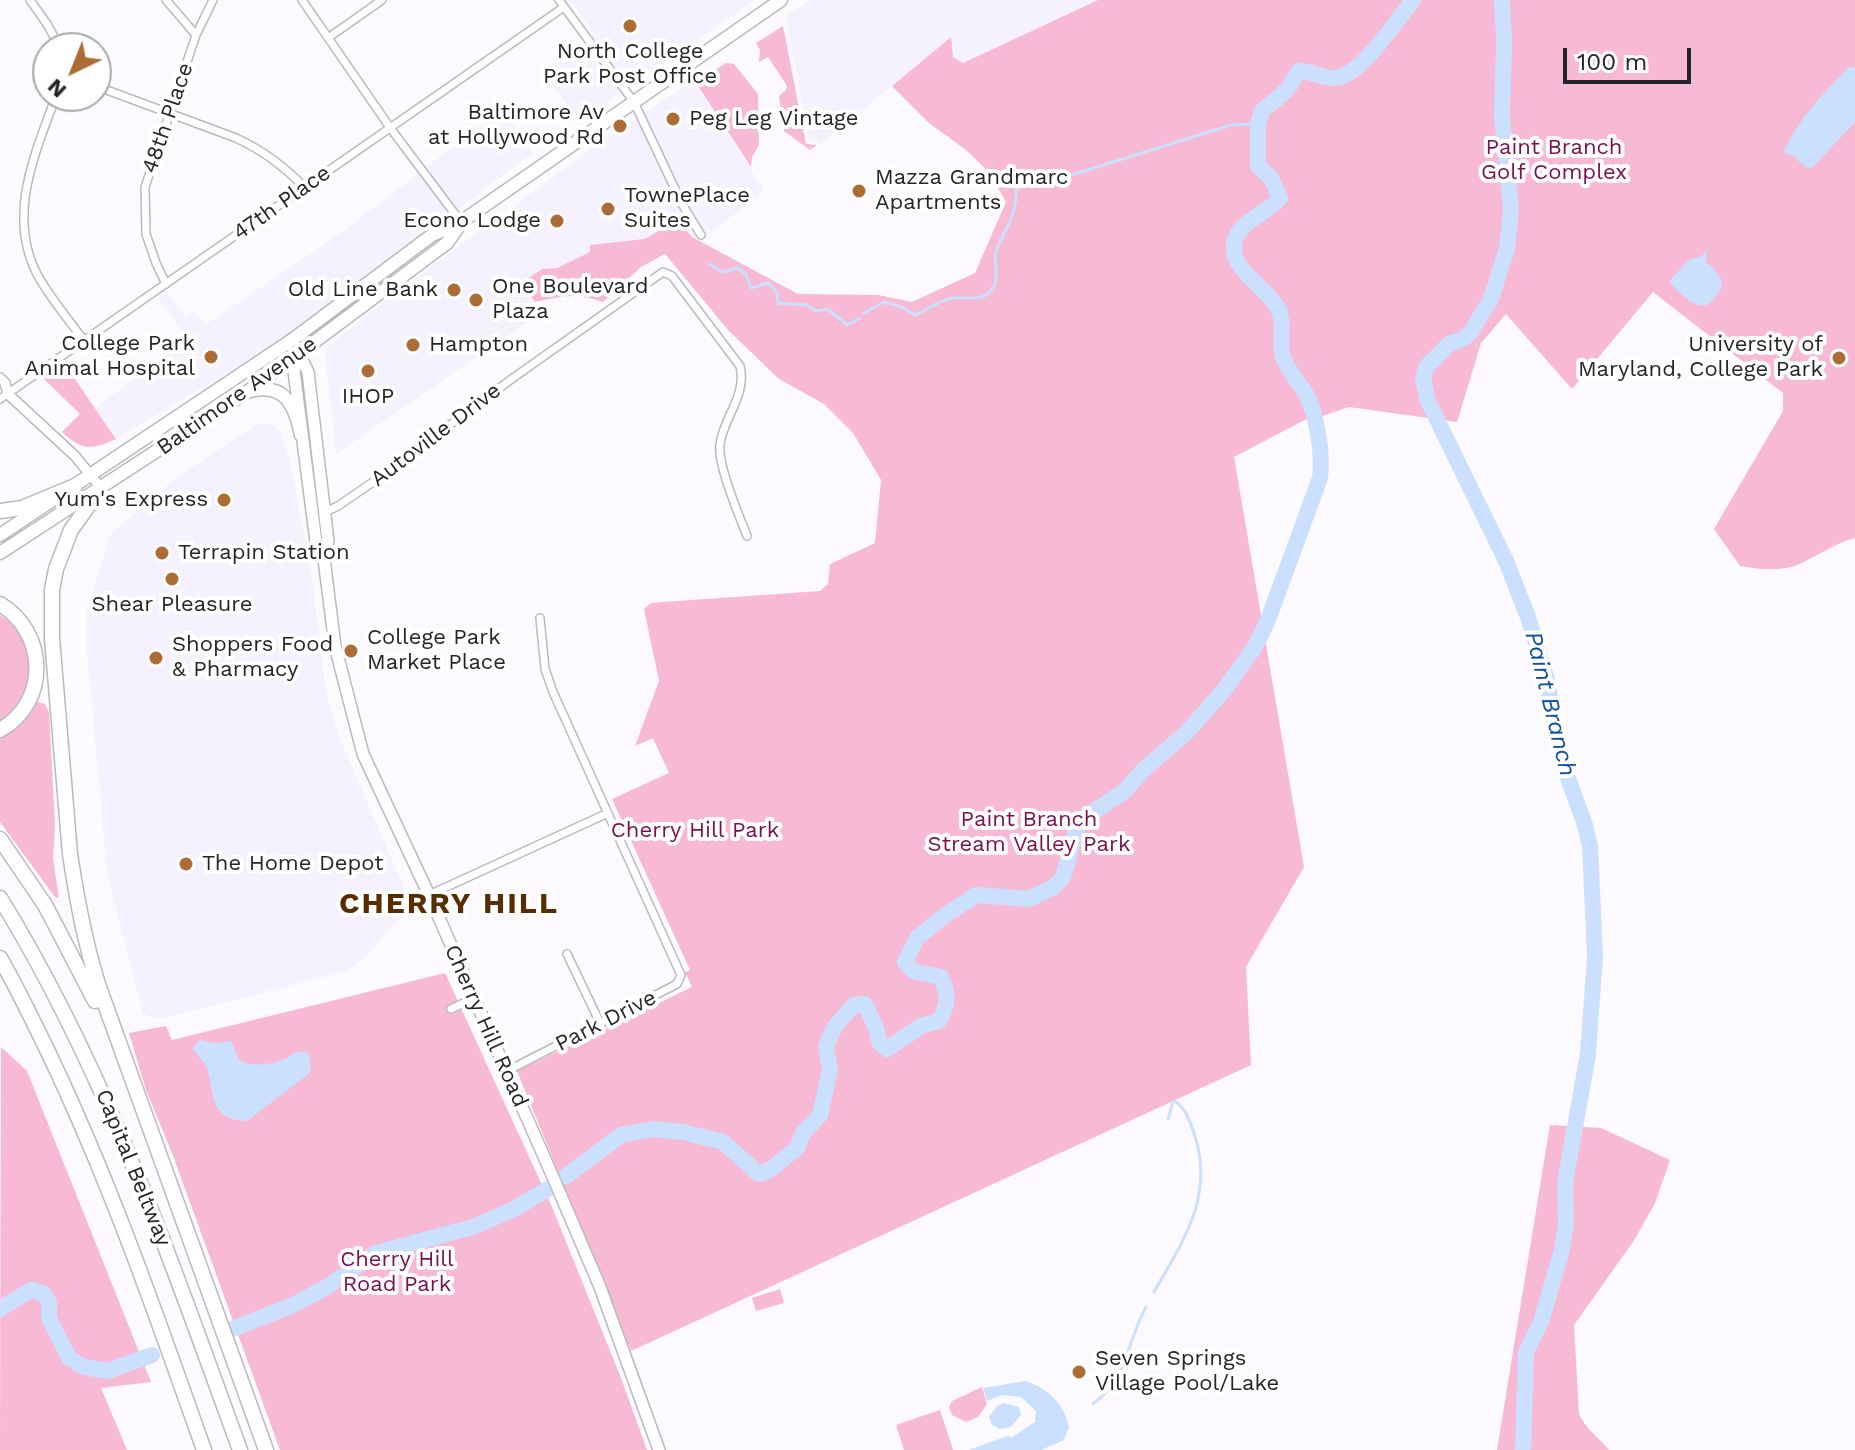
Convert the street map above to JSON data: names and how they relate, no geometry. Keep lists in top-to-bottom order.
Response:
{
  "streets": {
    "highway": ["Capital Beltway"],
    "main road": ["Baltimore Avenue", "Cherry Hill Road"],
    "street": [
      "48th Place",
      "47th Place",
      "Autoville Drive",
      "Park Drive"
    ]
  },
  "crossings": [
    ["48th Place", "47th Place"],
    ["Baltimore Avenue", "Cherry Hill Road"],
    ["Autoville Drive", "Cherry Hill Road"],
    ["Park Drive", "Cherry Hill Road"]
  ],
  "districts": ["CHERRY HILL"],
  "water": ["Paint Branch"],
  "parks": [
    "Paint Branch Golf Complex",
    "Paint Branch Stream Valley Park",
    "Cherry Hill Park",
    "Cherry Hill Road Park"
  ],
  "places": [
    "North College Park Post Office",
    "Peg Leg Vintage",
    "Baltimore Av at Hollywood Rd",
    "Mazza Grandmarc Apartments",
    "TownePlace Suites",
    "Econo Lodge",
    "Old Line Bank",
    "One Boulevard Plaza",
    "Hampton",
    "College Park Animal Hospital",
    "University of Maryland, College Park",
    "IHOP",
    "Yum's Express",
    "Terrapin Station",
    "Shear Pleasure",
    "College Park Market Place",
    "Shoppers Food & Pharmacy",
    "The Home Depot",
    "Seven Springs Village Pool/Lake"
  ],
  "scale_bar": "100 m",
  "north": "bottom left"
}
